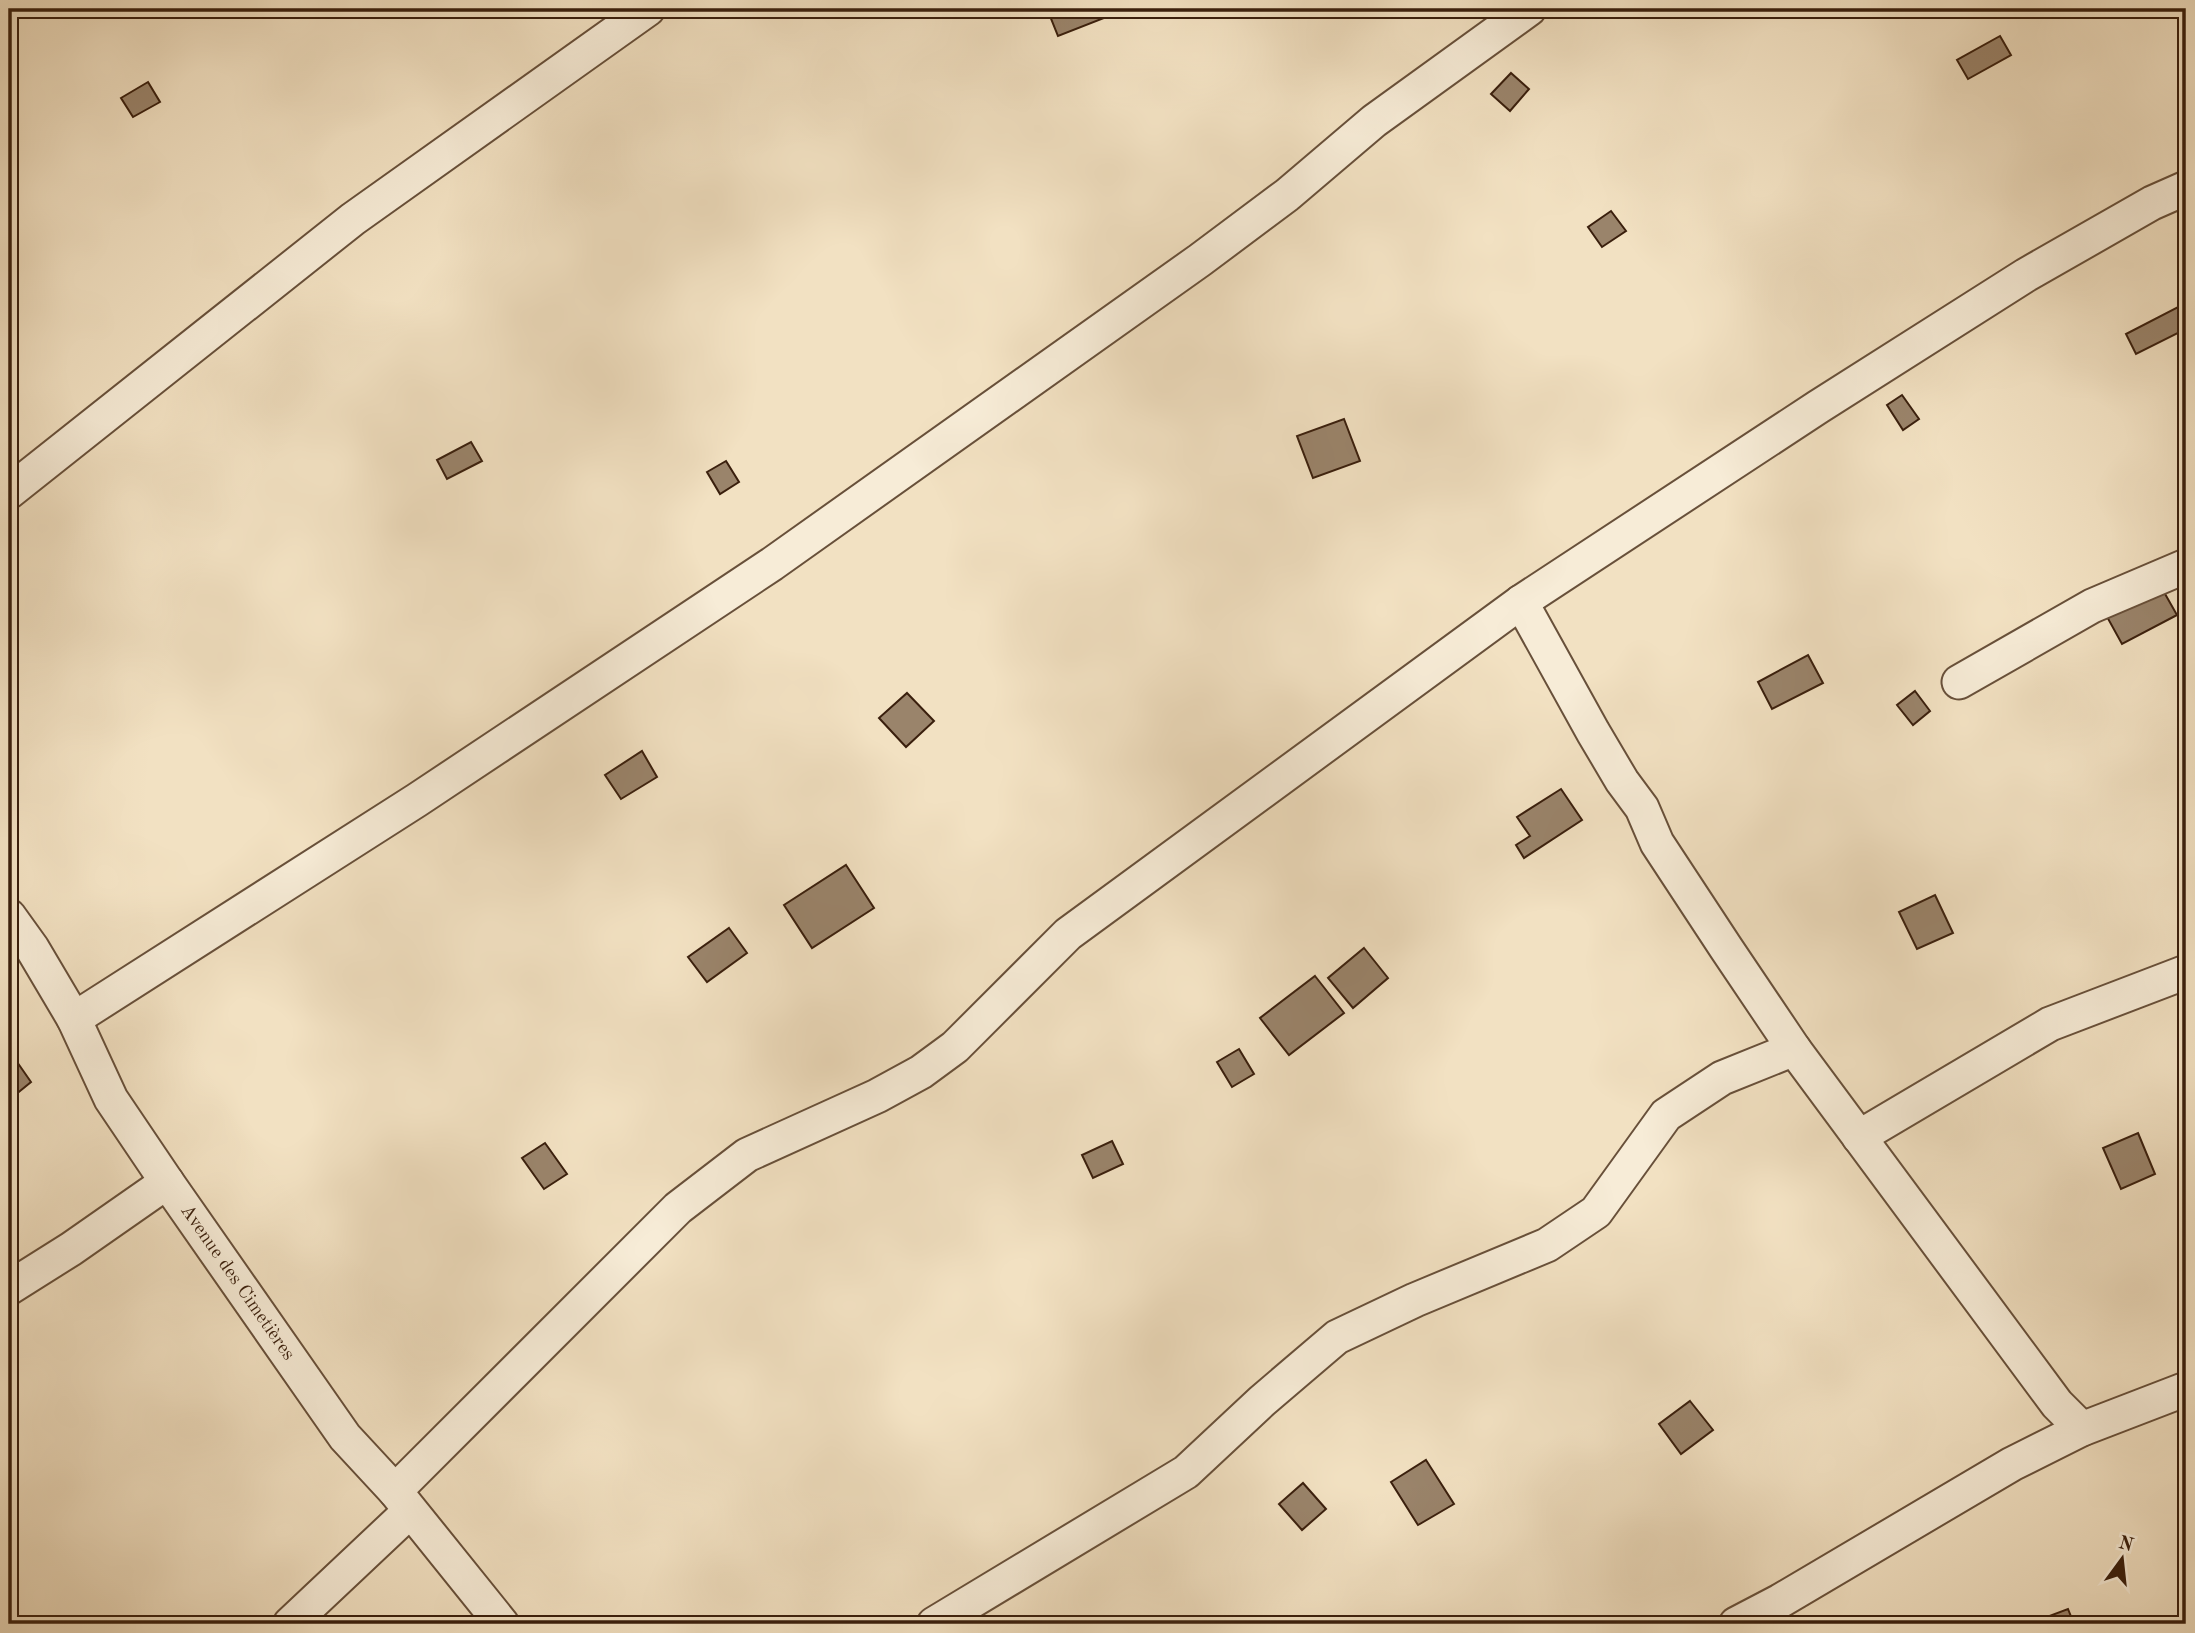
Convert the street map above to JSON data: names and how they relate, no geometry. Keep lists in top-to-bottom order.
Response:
{
  "streets": {
    "street": ["Avenue des Cimetières"]
  },
  "north": "top"
}
